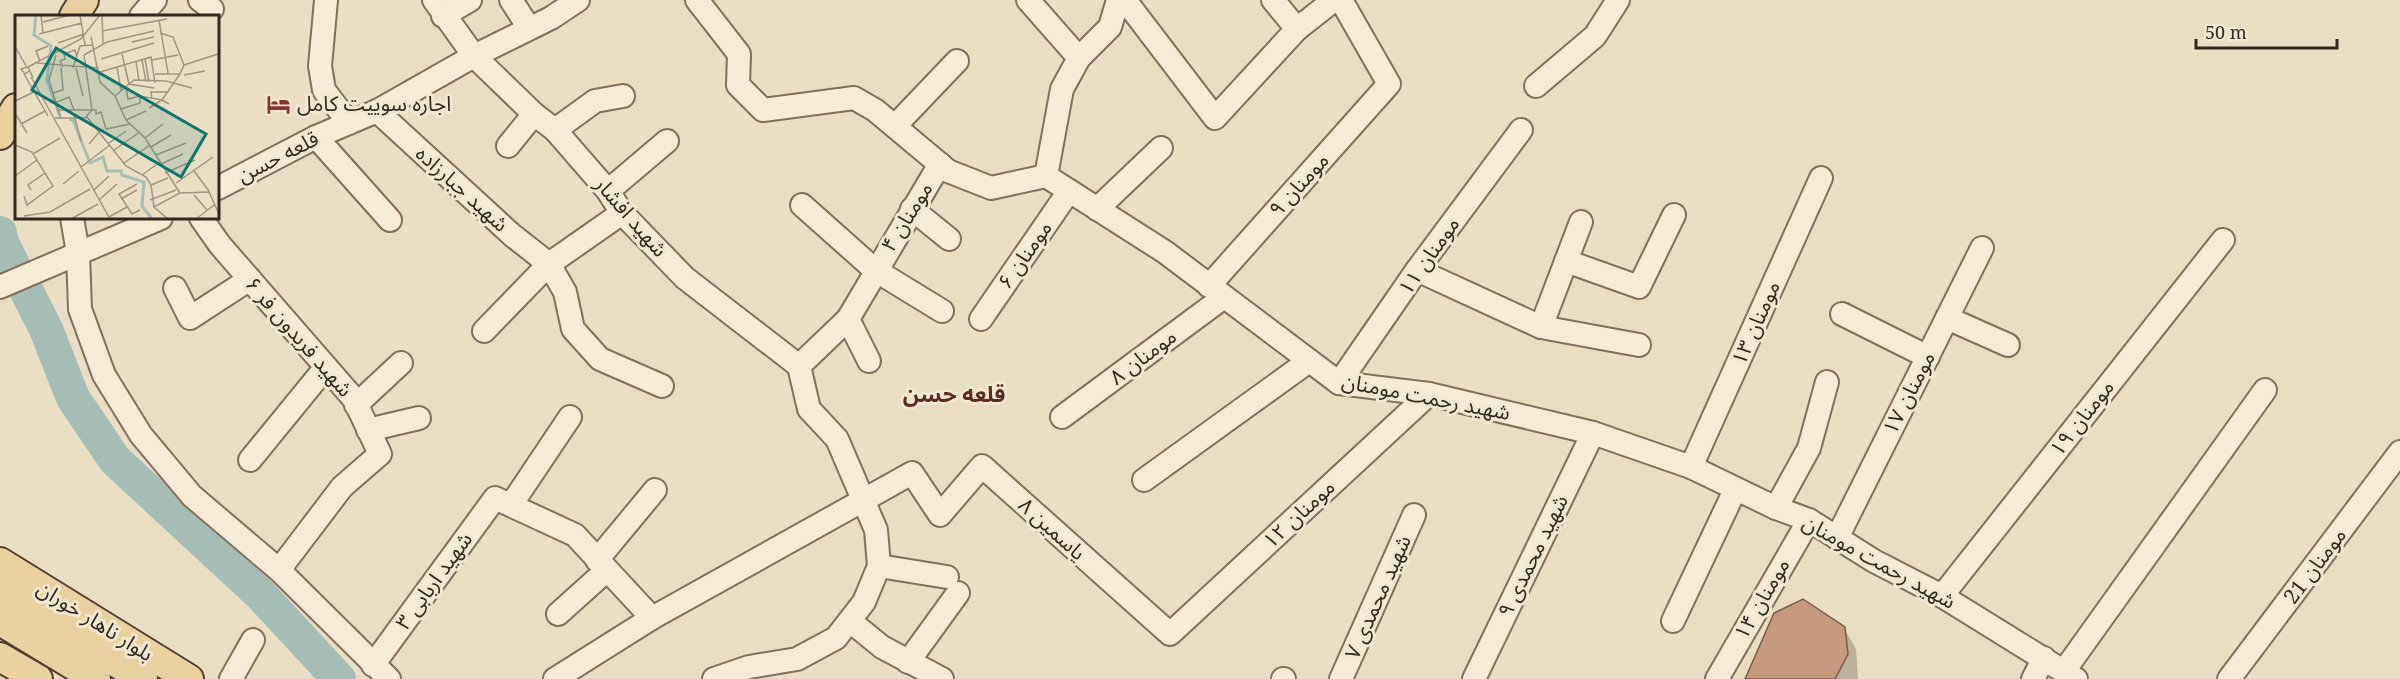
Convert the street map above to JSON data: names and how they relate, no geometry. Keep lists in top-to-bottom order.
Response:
{
  "streets": {
    "main road": ["بلوار ناهار خوران"],
    "street": [
      "قلعه حسن",
      "مومنان ۹",
      "شهید جبارزاده",
      "شهید افشار",
      "۴ مومنان",
      "مومنان ۶",
      "مومنان ۱۱",
      "مومنان ۱۳",
      "شهید فریدون فر ۶",
      "مومنان ۸",
      "مومنان ۱۷",
      "شهید رحمت مومنان",
      "مومنان ۱۹",
      "مومنان ۱۲",
      "یاسمین ۸",
      "۹ شهید محمدی",
      "مومنان 21",
      "شهید اربابی ۳",
      "شهید محمدی ۷",
      "مومنان ۱۴"
    ]
  },
  "crossings": [
    ["قلعه حسن", "شهید جبارزاده"],
    ["قلعه حسن", "شهید افشار"],
    ["مومنان ۹", "مومنان ۸"],
    ["مومنان ۹", "شهید رحمت مومنان"],
    ["شهید افشار", "۴ مومنان"],
    ["مومنان ۶", "شهید رحمت مومنان"],
    ["مومنان ۱۱", "شهید رحمت مومنان"],
    ["مومنان ۱۳", "شهید رحمت مومنان"],
    ["مومنان ۸", "شهید رحمت مومنان"],
    ["مومنان ۱۷", "شهید رحمت مومنان"],
    ["شهید رحمت مومنان", "مومنان ۱۹"],
    ["شهید رحمت مومنان", "مومنان ۱۲"],
    ["شهید رحمت مومنان", "۹ شهید محمدی"],
    ["شهید رحمت مومنان", "مومنان ۱۴"],
    ["مومنان ۱۲", "یاسمین ۸"]
  ],
  "districts": ["قلعه حسن"],
  "places": {
    "hotel": ["اجاره سوییت کامل"]
  },
  "scale_bar": "50 m"
}
